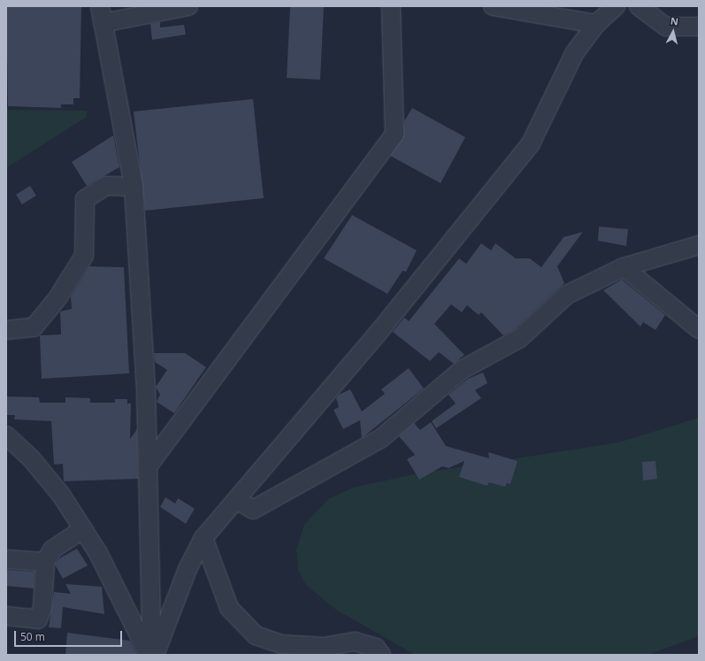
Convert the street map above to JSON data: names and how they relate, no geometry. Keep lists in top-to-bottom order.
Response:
{
  "scale_bar": "50 m",
  "north": "top"
}
